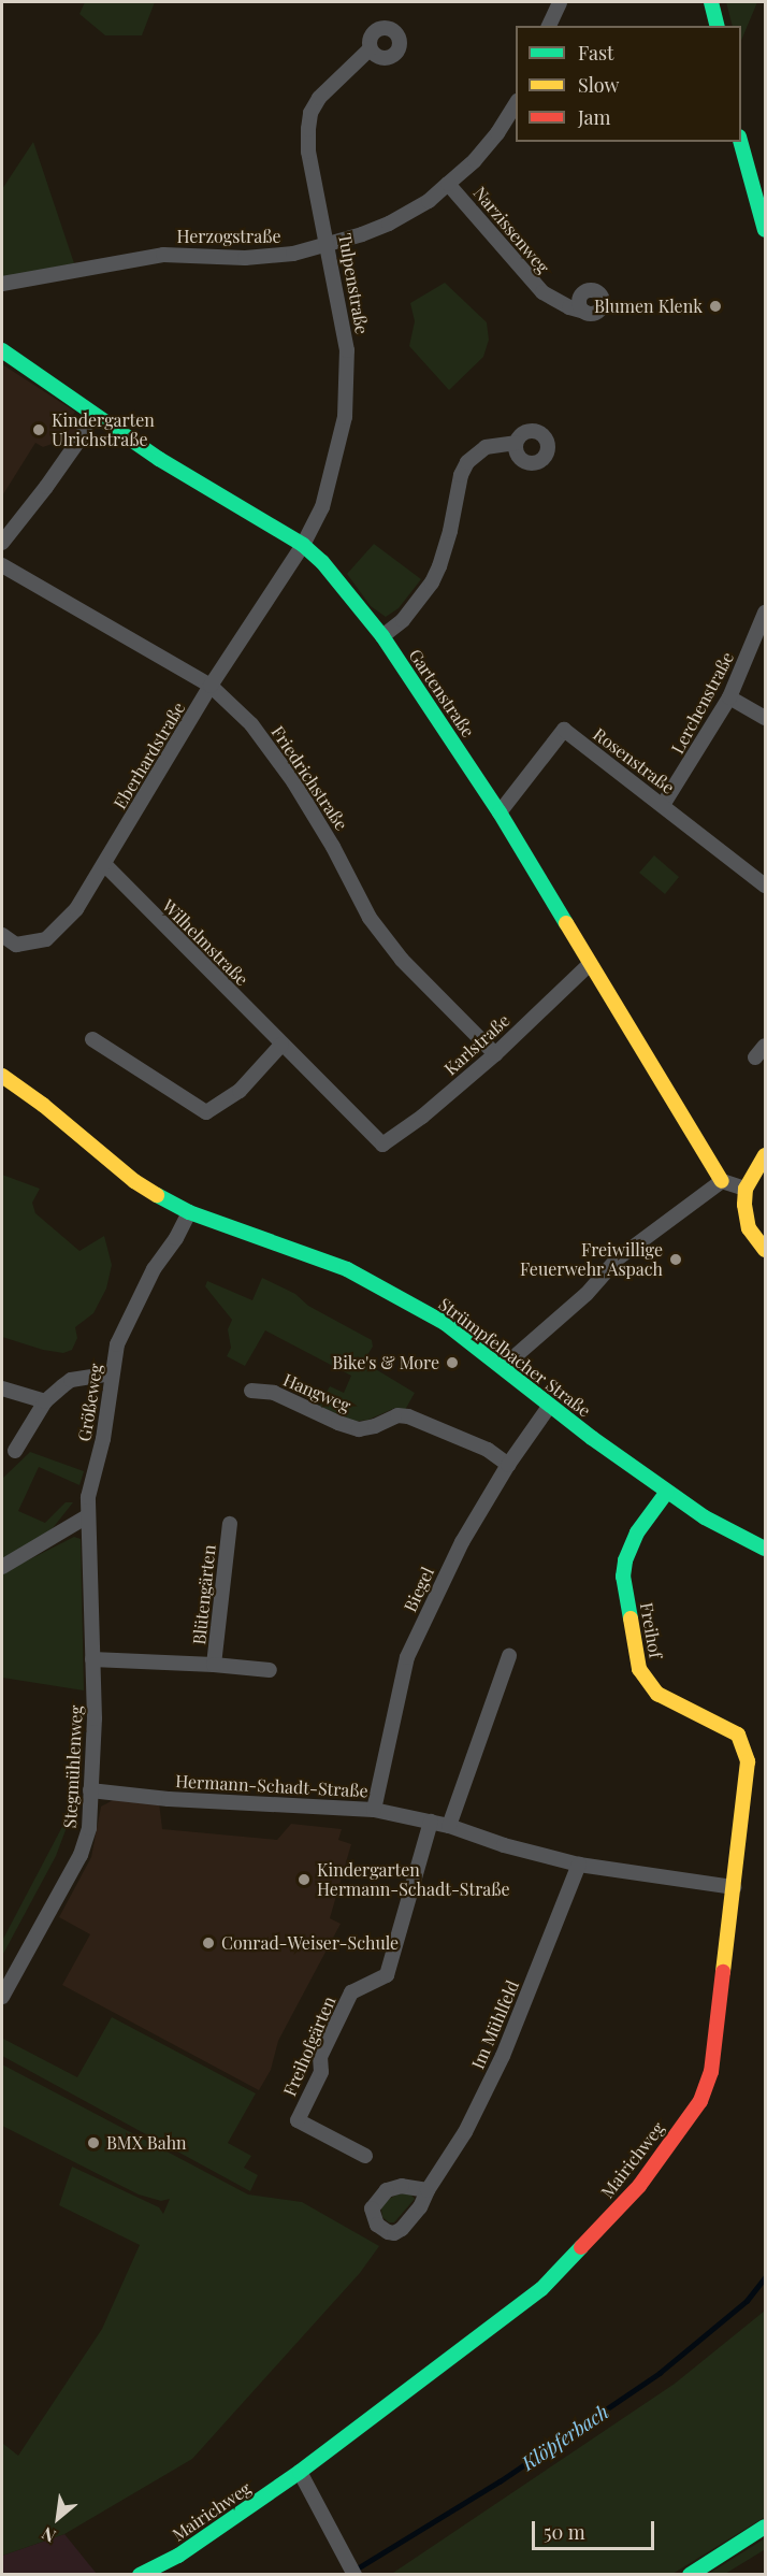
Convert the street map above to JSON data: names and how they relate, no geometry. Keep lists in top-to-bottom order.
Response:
{
  "streets": {
    "street": [
      "Narzissenweg",
      "Herzogstraße",
      "Tulpenstraße",
      "Gartenstraße",
      "Lerchenstraße",
      "Eberhardstraße",
      "Rosenstraße",
      "Friedrichstraße",
      "Wilhelmstraße",
      "Karlstraße",
      "Strümpfelbacher Straße",
      "Hangweg",
      "Größeweg",
      "Biegel",
      "Blütengärten",
      "Freihof",
      "Stegmühlenweg",
      "Hermann-Schadt-Straße",
      "Im Mühlfeld",
      "Freihofgärten",
      "Mairichweg"
    ]
  },
  "crossings": [
    ["Narzissenweg", "Herzogstraße"],
    ["Herzogstraße", "Tulpenstraße"],
    ["Tulpenstraße", "Gartenstraße"],
    ["Tulpenstraße", "Eberhardstraße"],
    ["Gartenstraße", "Eberhardstraße"],
    ["Gartenstraße", "Rosenstraße"],
    ["Gartenstraße", "Karlstraße"],
    ["Lerchenstraße", "Rosenstraße"],
    ["Eberhardstraße", "Friedrichstraße"],
    ["Eberhardstraße", "Wilhelmstraße"],
    ["Friedrichstraße", "Karlstraße"],
    ["Wilhelmstraße", "Karlstraße"],
    ["Strümpfelbacher Straße", "Größeweg"],
    ["Strümpfelbacher Straße", "Biegel"],
    ["Strümpfelbacher Straße", "Freihof"],
    ["Hangweg", "Biegel"],
    ["Größeweg", "Stegmühlenweg"],
    ["Biegel", "Hermann-Schadt-Straße"],
    ["Blütengärten", "Stegmühlenweg"],
    ["Freihof", "Mairichweg"],
    ["Stegmühlenweg", "Hermann-Schadt-Straße"],
    ["Hermann-Schadt-Straße", "Im Mühlfeld"],
    ["Hermann-Schadt-Straße", "Freihofgärten"],
    ["Hermann-Schadt-Straße", "Mairichweg"]
  ],
  "water": ["Klöpferbach"],
  "places": [
    "Blumen Klenk",
    "Kindergarten Ulrichstraße",
    "Freiwillige Feuerwehr Aspach",
    "Bike's & More",
    "Kindergarten Hermann-Schadt-Straße",
    "Conrad-Weiser-Schule",
    "BMX Bahn"
  ],
  "legend": ["Fast", "Slow", "Jam"],
  "scale_bar": "50 m",
  "north": "bottom left"
}
